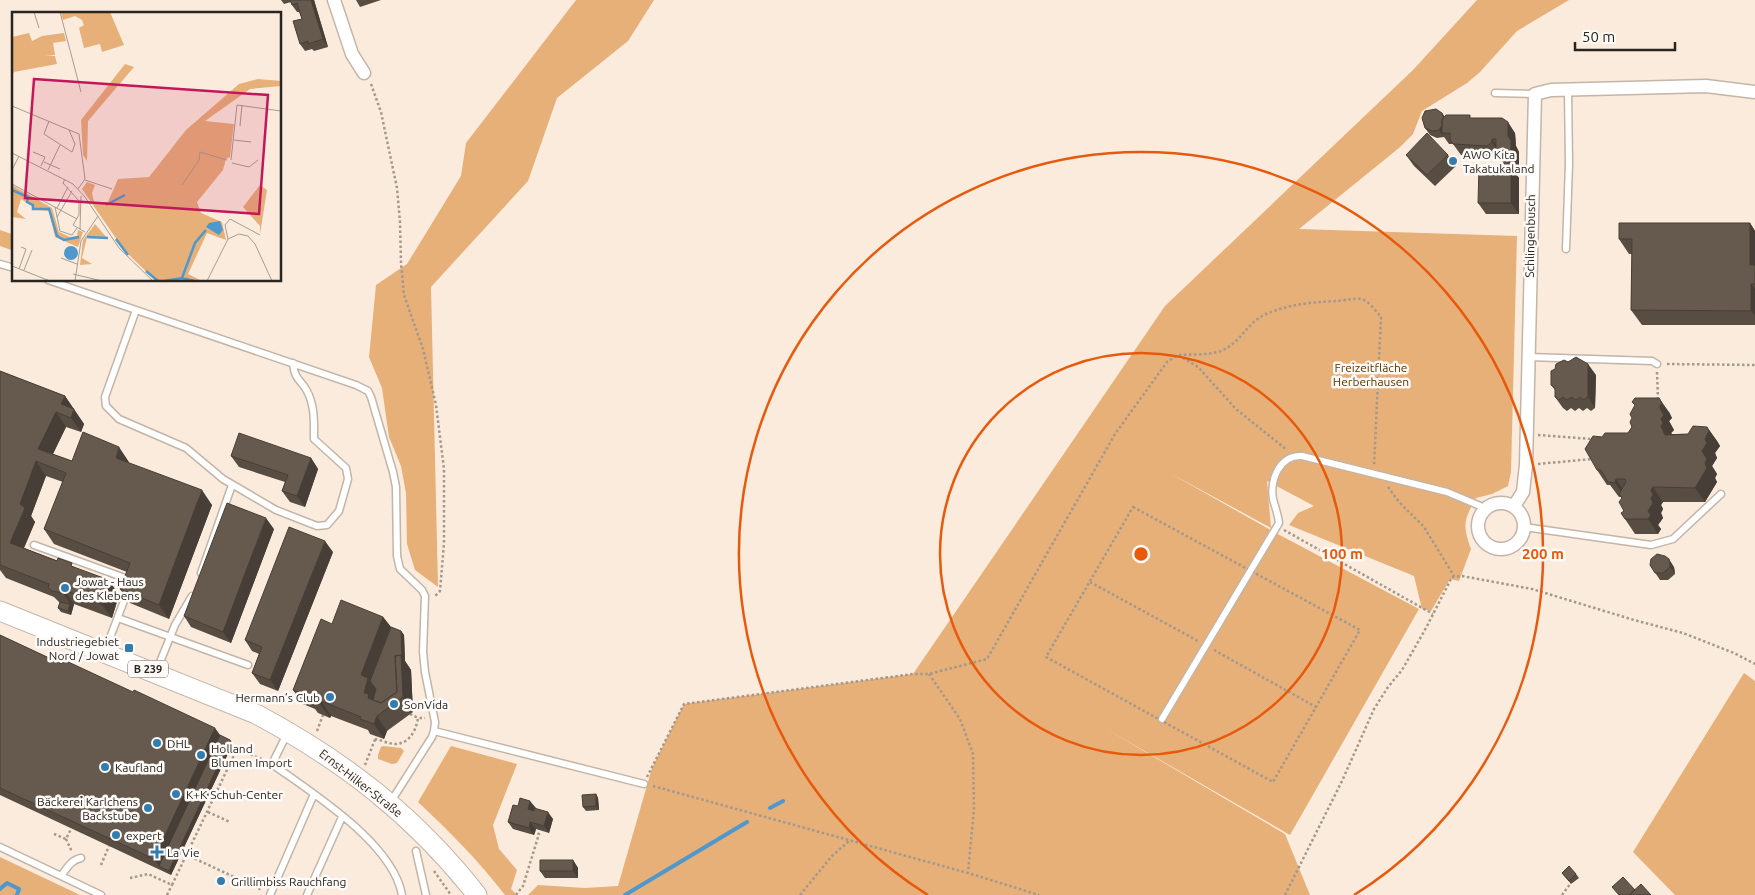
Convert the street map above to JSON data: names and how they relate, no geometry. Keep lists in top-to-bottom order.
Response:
{
  "streets": {
    "main road": ["B 239", "Ernst-Hilker-Straße"],
    "street": ["Schlingenbusch"]
  },
  "parks": ["Freizeitfläche Herberhausen"],
  "places": {
    "other": [
      "AWO Kita Takatukaland",
      "Jowat - Haus des Klebens",
      "Hermann’s Club",
      "SonVida",
      "DHL",
      "Holland Blumen Import",
      "Kaufland",
      "K+K Schuh-Center",
      "Bäckerei Karlchens Backstube",
      "expert",
      "Grillimbiss Rauchfang"
    ],
    "transit": ["Industriegebiet Nord / Jowat"],
    "health": ["La Vie"]
  },
  "scale_bar": "50 m",
  "rings": ["100 m", "200 m"]
}
